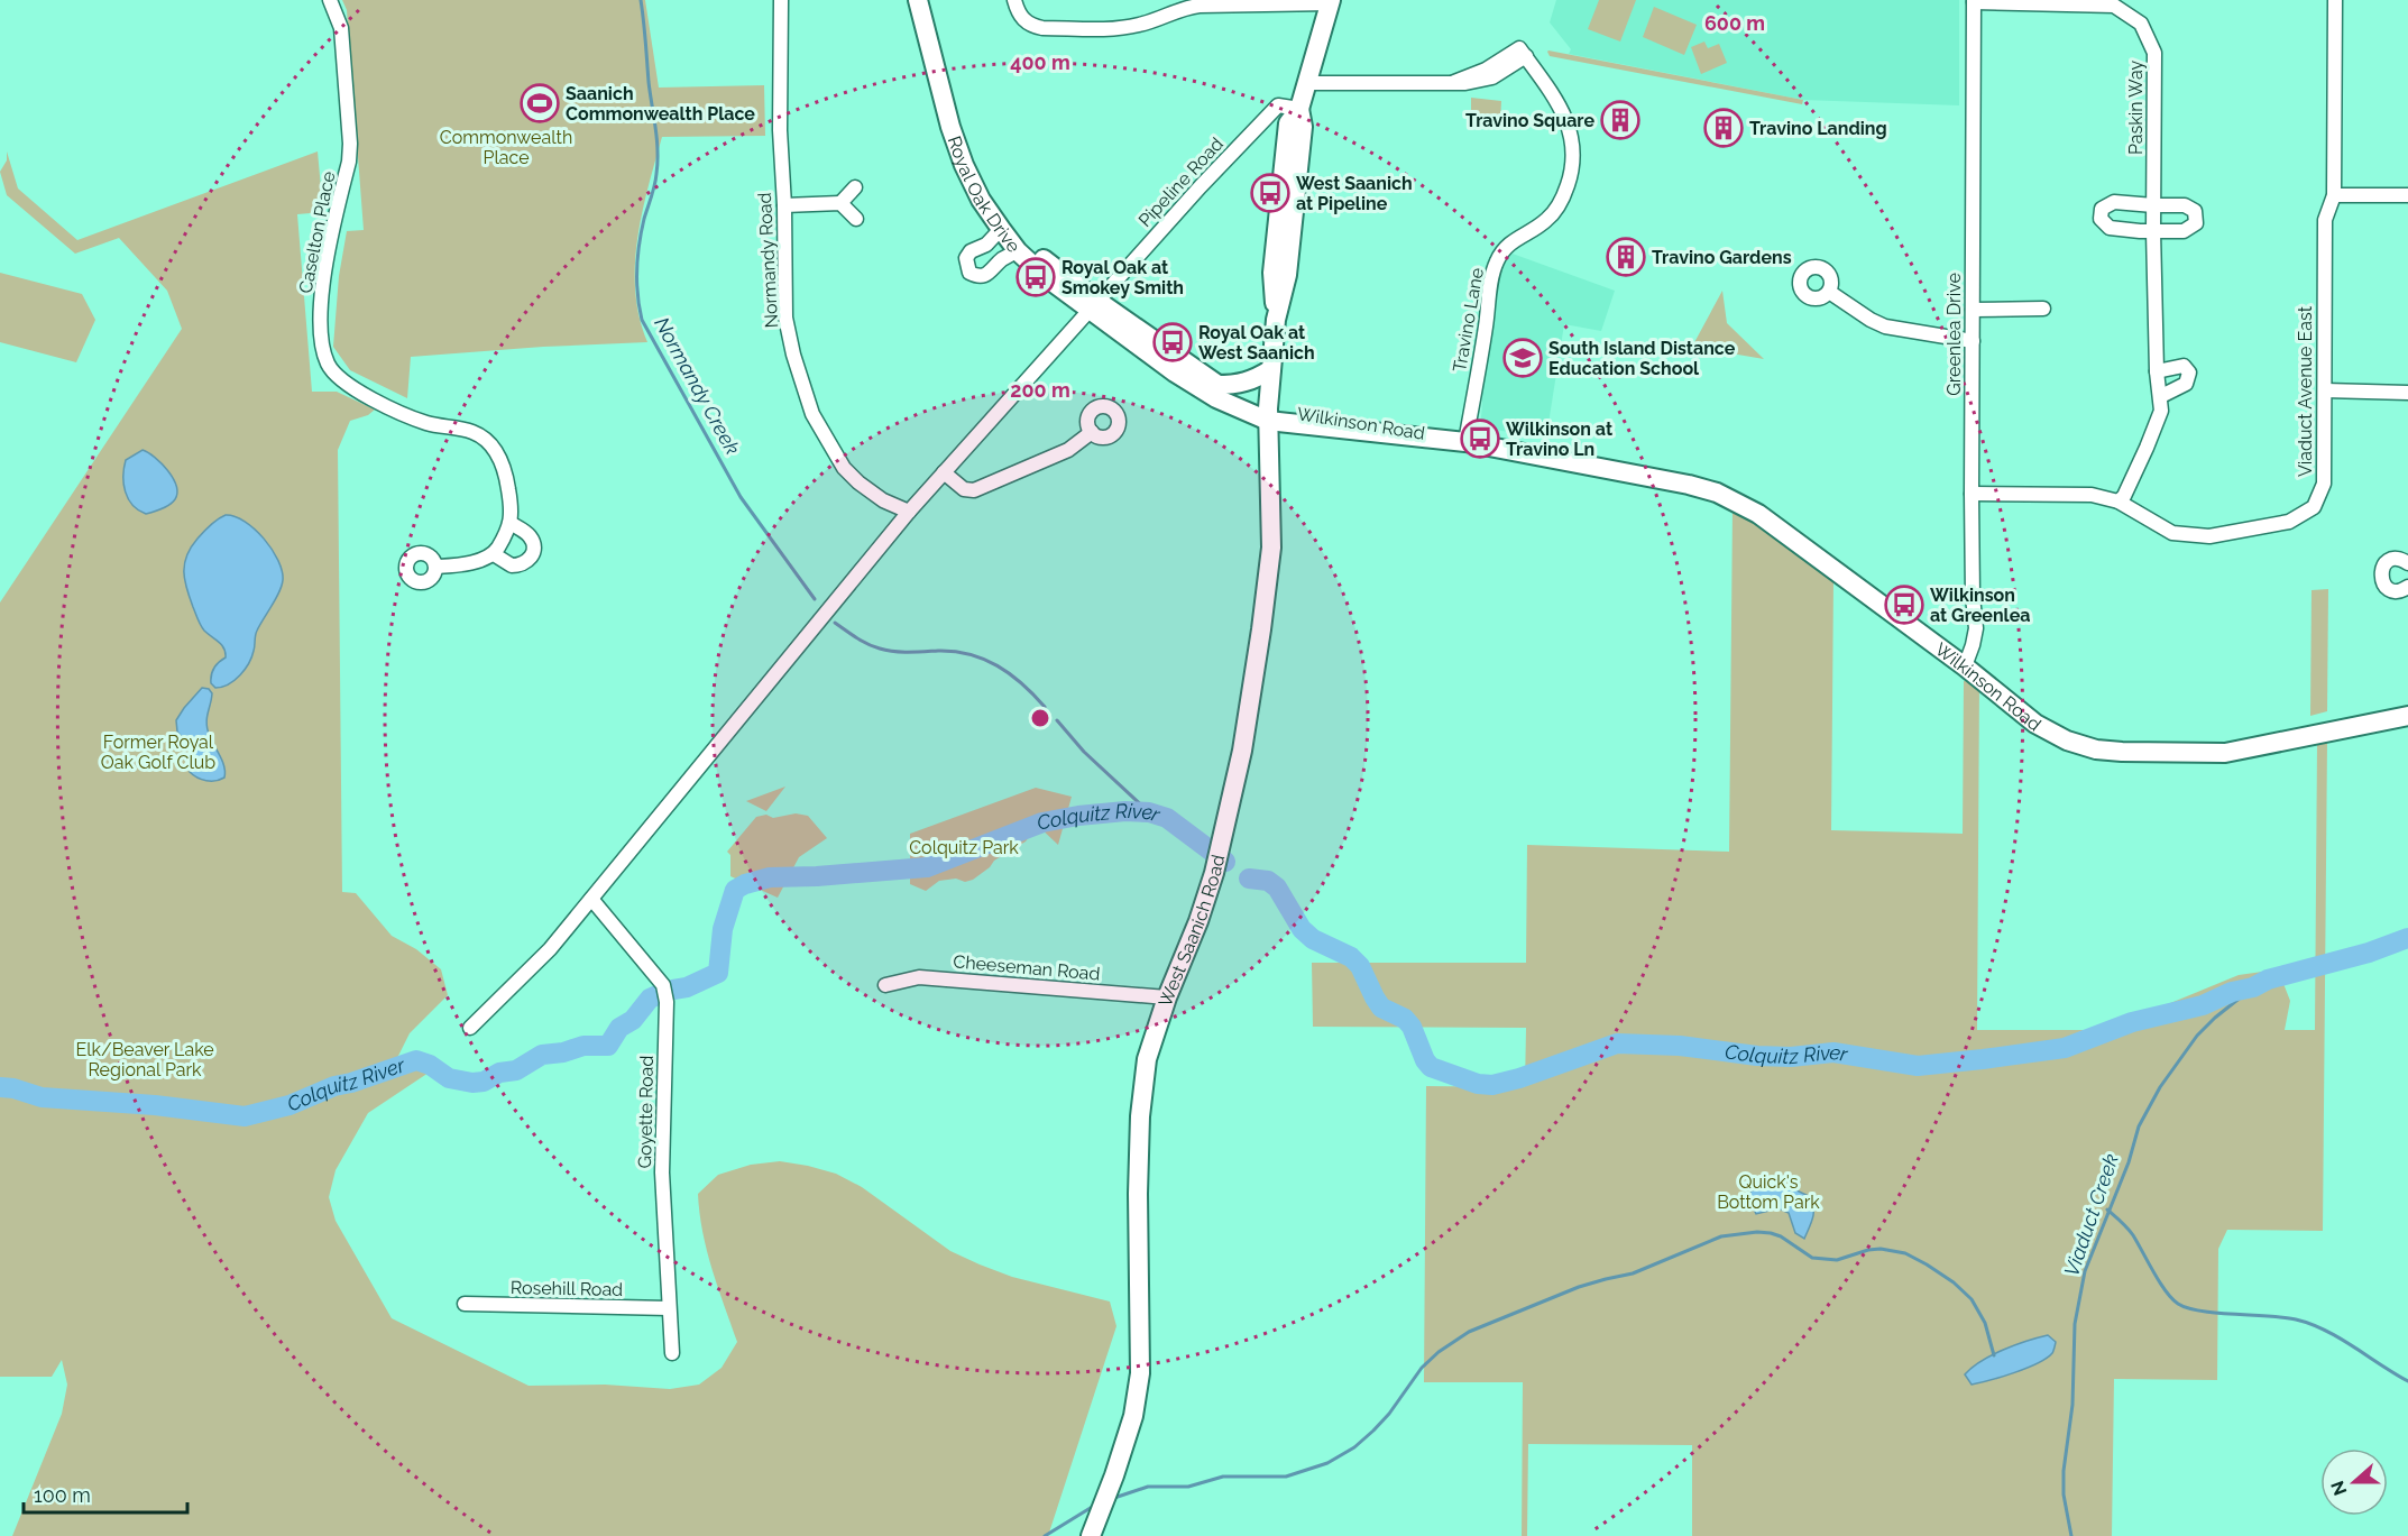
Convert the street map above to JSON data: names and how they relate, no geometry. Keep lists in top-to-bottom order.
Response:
{
  "streets": {
    "main road": ["Royal Oak Drive", "Wilkinson Road", "West Saanich Road"],
    "street": [
      "Paskin Way",
      "Pipeline Road",
      "Caselton Place",
      "Normandy Road",
      "Travino Lane",
      "Greenlea Drive",
      "Viaduct Avenue East",
      "Cheeseman Road",
      "Goyette Road",
      "Rosehill Road"
    ]
  },
  "crossings": [
    ["Paskin Way", "Greenlea Drive"],
    ["Paskin Way", "Viaduct Avenue East"],
    ["Pipeline Road", "Royal Oak Drive"],
    ["Pipeline Road", "West Saanich Road"],
    ["Royal Oak Drive", "Wilkinson Road"],
    ["Royal Oak Drive", "West Saanich Road"],
    ["Travino Lane", "Wilkinson Road"],
    ["Travino Lane", "West Saanich Road"],
    ["Greenlea Drive", "Viaduct Avenue East"],
    ["Greenlea Drive", "Wilkinson Road"],
    ["Wilkinson Road", "West Saanich Road"],
    ["West Saanich Road", "Cheeseman Road"],
    ["Goyette Road", "Rosehill Road"]
  ],
  "water": ["Normandy Creek", "Colquitz River", "Viaduct Creek"],
  "parks": [
    "Commonwealth Place",
    "Former Royal Oak Golf Club",
    "Colquitz Park",
    "Elk/Beaver Lake Regional Park",
    "Quick's Bottom Park"
  ],
  "places": {
    "sports": ["Saanich Commonwealth Place"],
    "building": ["Travino Square", "Travino Landing", "Travino Gardens"],
    "bus stop": [
      "West Saanich at Pipeline",
      "Royal Oak at Smokey Smith",
      "Royal Oak at West Saanich",
      "Wilkinson at Travino Ln",
      "Wilkinson at Greenlea"
    ],
    "school or university": ["South Island Distance Education School"]
  },
  "scale_bar": "100 m",
  "north": "left",
  "rings": ["600 m", "400 m", "200 m"]
}
